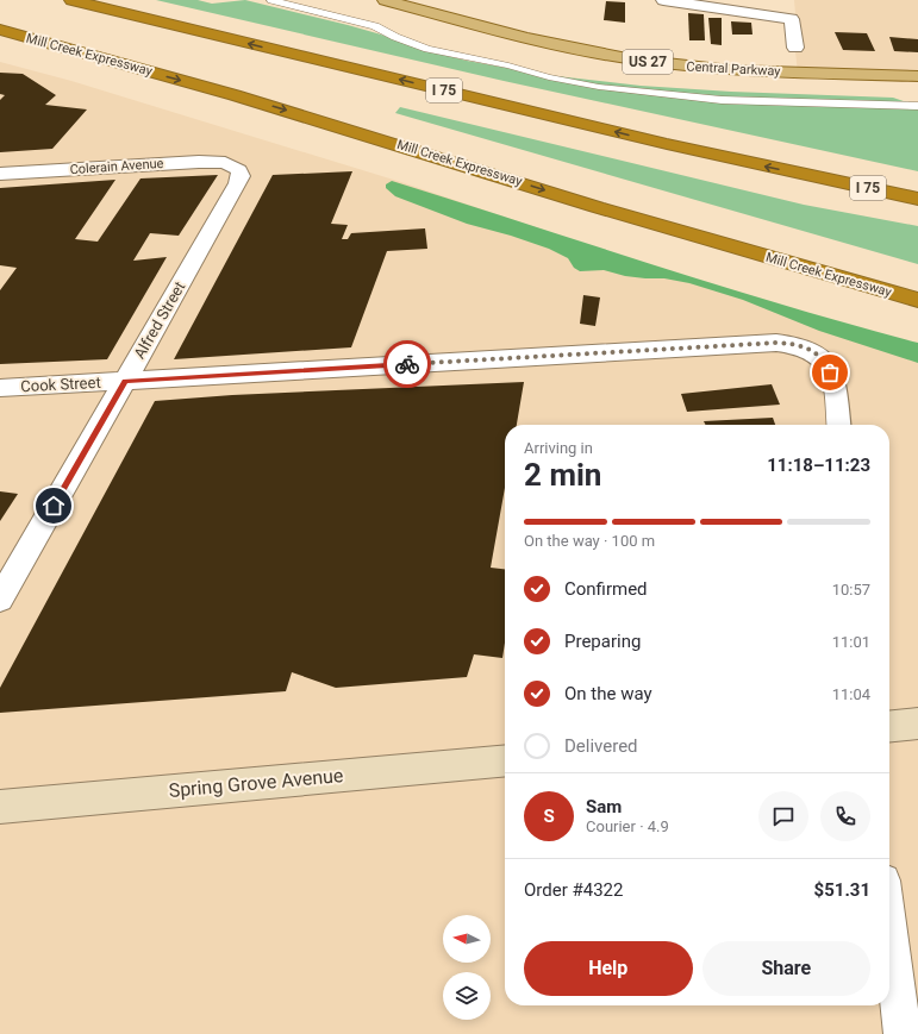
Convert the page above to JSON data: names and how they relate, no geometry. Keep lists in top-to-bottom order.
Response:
{
  "streets": {
    "highway": ["Mill Creek Expressway", "I 75"],
    "main road": ["US 27", "Central Parkway", "Spring Grove Avenue"],
    "street": ["Colerain Avenue", "Alfred Street", "Cook Street"]
  },
  "crossings": [
    ["Colerain Avenue", "Alfred Street"],
    ["Alfred Street", "Cook Street"]
  ],
  "north": "left",
  "page": {
    "heading": ["2 min", "Arriving in", "11:18–11:23"],
    "panel": [
      "Sam",
      "Courier · 4.9",
      "Order #4322",
      "$51.31"
    ],
    "bar": "On the way · 100 m",
    "list": [
      ["Confirmed", "10:57"],
      ["Preparing", "11:01"],
      ["On the way", "11:04"],
      "Delivered"
    ],
    "round": "S",
    "buttons": ["Help", "Share"]
  }
}
